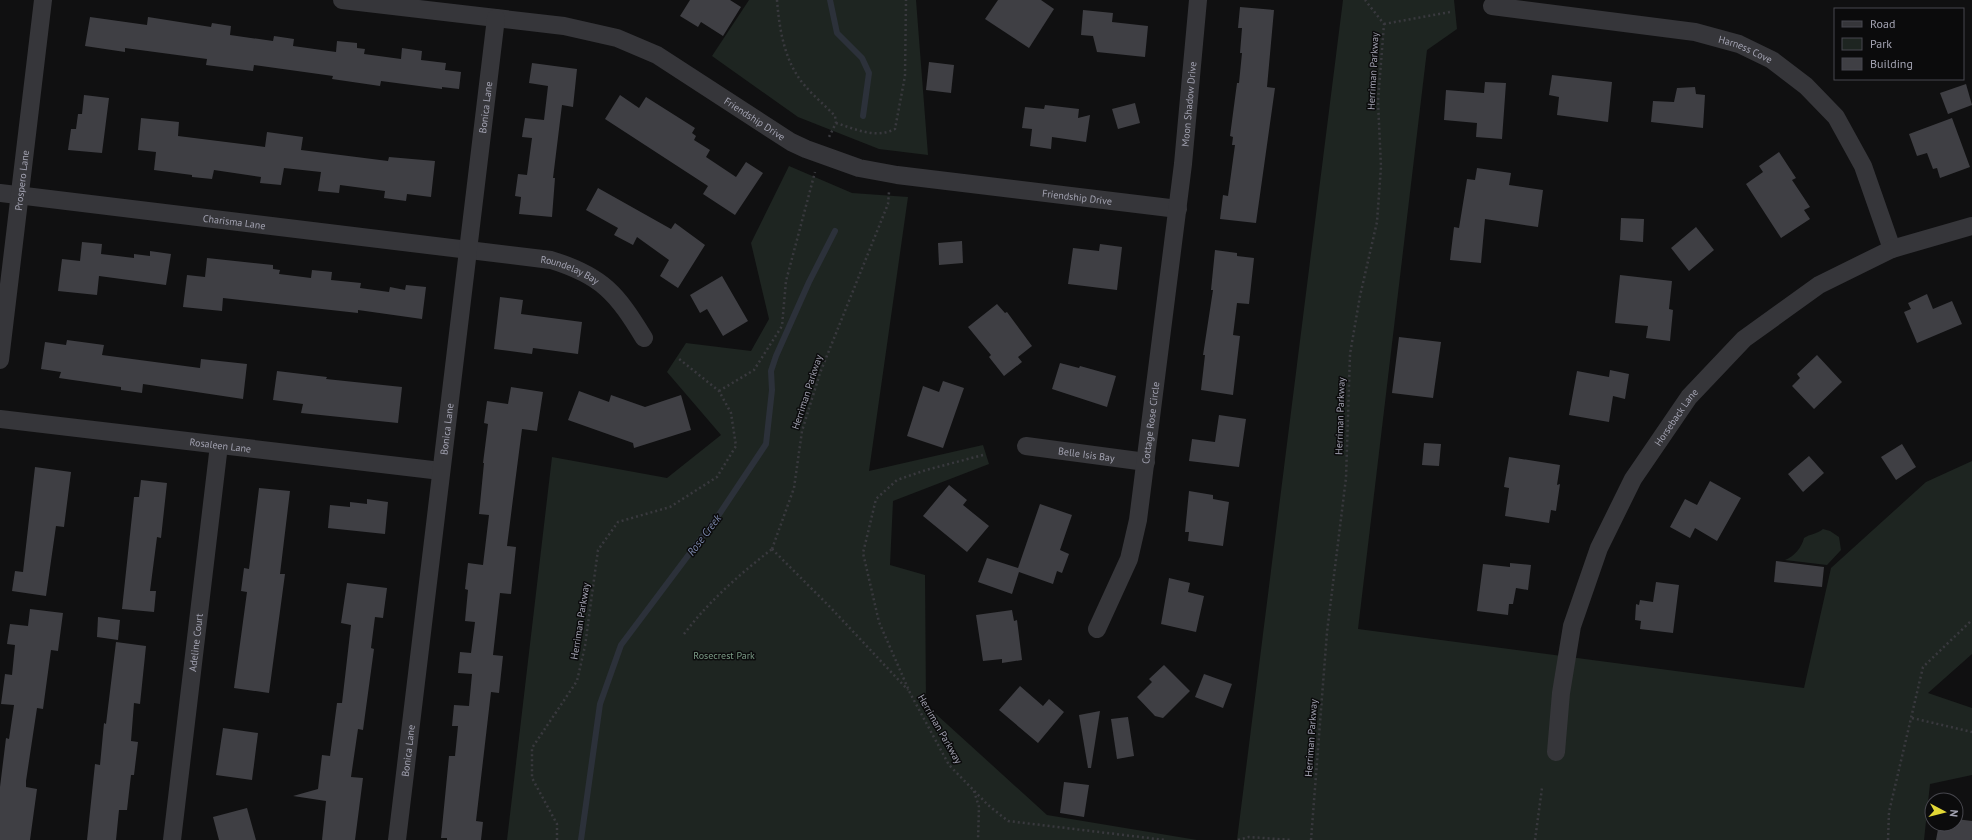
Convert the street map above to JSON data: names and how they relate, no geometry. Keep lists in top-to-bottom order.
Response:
{
  "streets": {
    "street": [
      "Harness Cove",
      "Moon Shadow Drive",
      "Bonica Lane",
      "Friendship Drive",
      "Prospero Lane",
      "Charisma Lane",
      "Roundelay Bay",
      "Horseback Lane",
      "Cottage Rose Circle",
      "Rosaleen Lane",
      "Belle Isis Bay",
      "Adeline Court"
    ],
    "path": ["Herriman Parkway"]
  },
  "crossings": [
    ["Harness Cove", "Horseback Lane"],
    ["Moon Shadow Drive", "Friendship Drive"],
    ["Moon Shadow Drive", "Cottage Rose Circle"],
    ["Bonica Lane", "Friendship Drive"],
    ["Bonica Lane", "Charisma Lane"],
    ["Bonica Lane", "Roundelay Bay"],
    ["Bonica Lane", "Rosaleen Lane"],
    ["Friendship Drive", "Cottage Rose Circle"],
    ["Prospero Lane", "Charisma Lane"],
    ["Charisma Lane", "Roundelay Bay"],
    ["Cottage Rose Circle", "Belle Isis Bay"],
    ["Rosaleen Lane", "Adeline Court"]
  ],
  "water": ["Rose Creek"],
  "parks": ["Rosecrest Park"],
  "legend": ["Road", "Park", "Building"],
  "north": "right"
}
